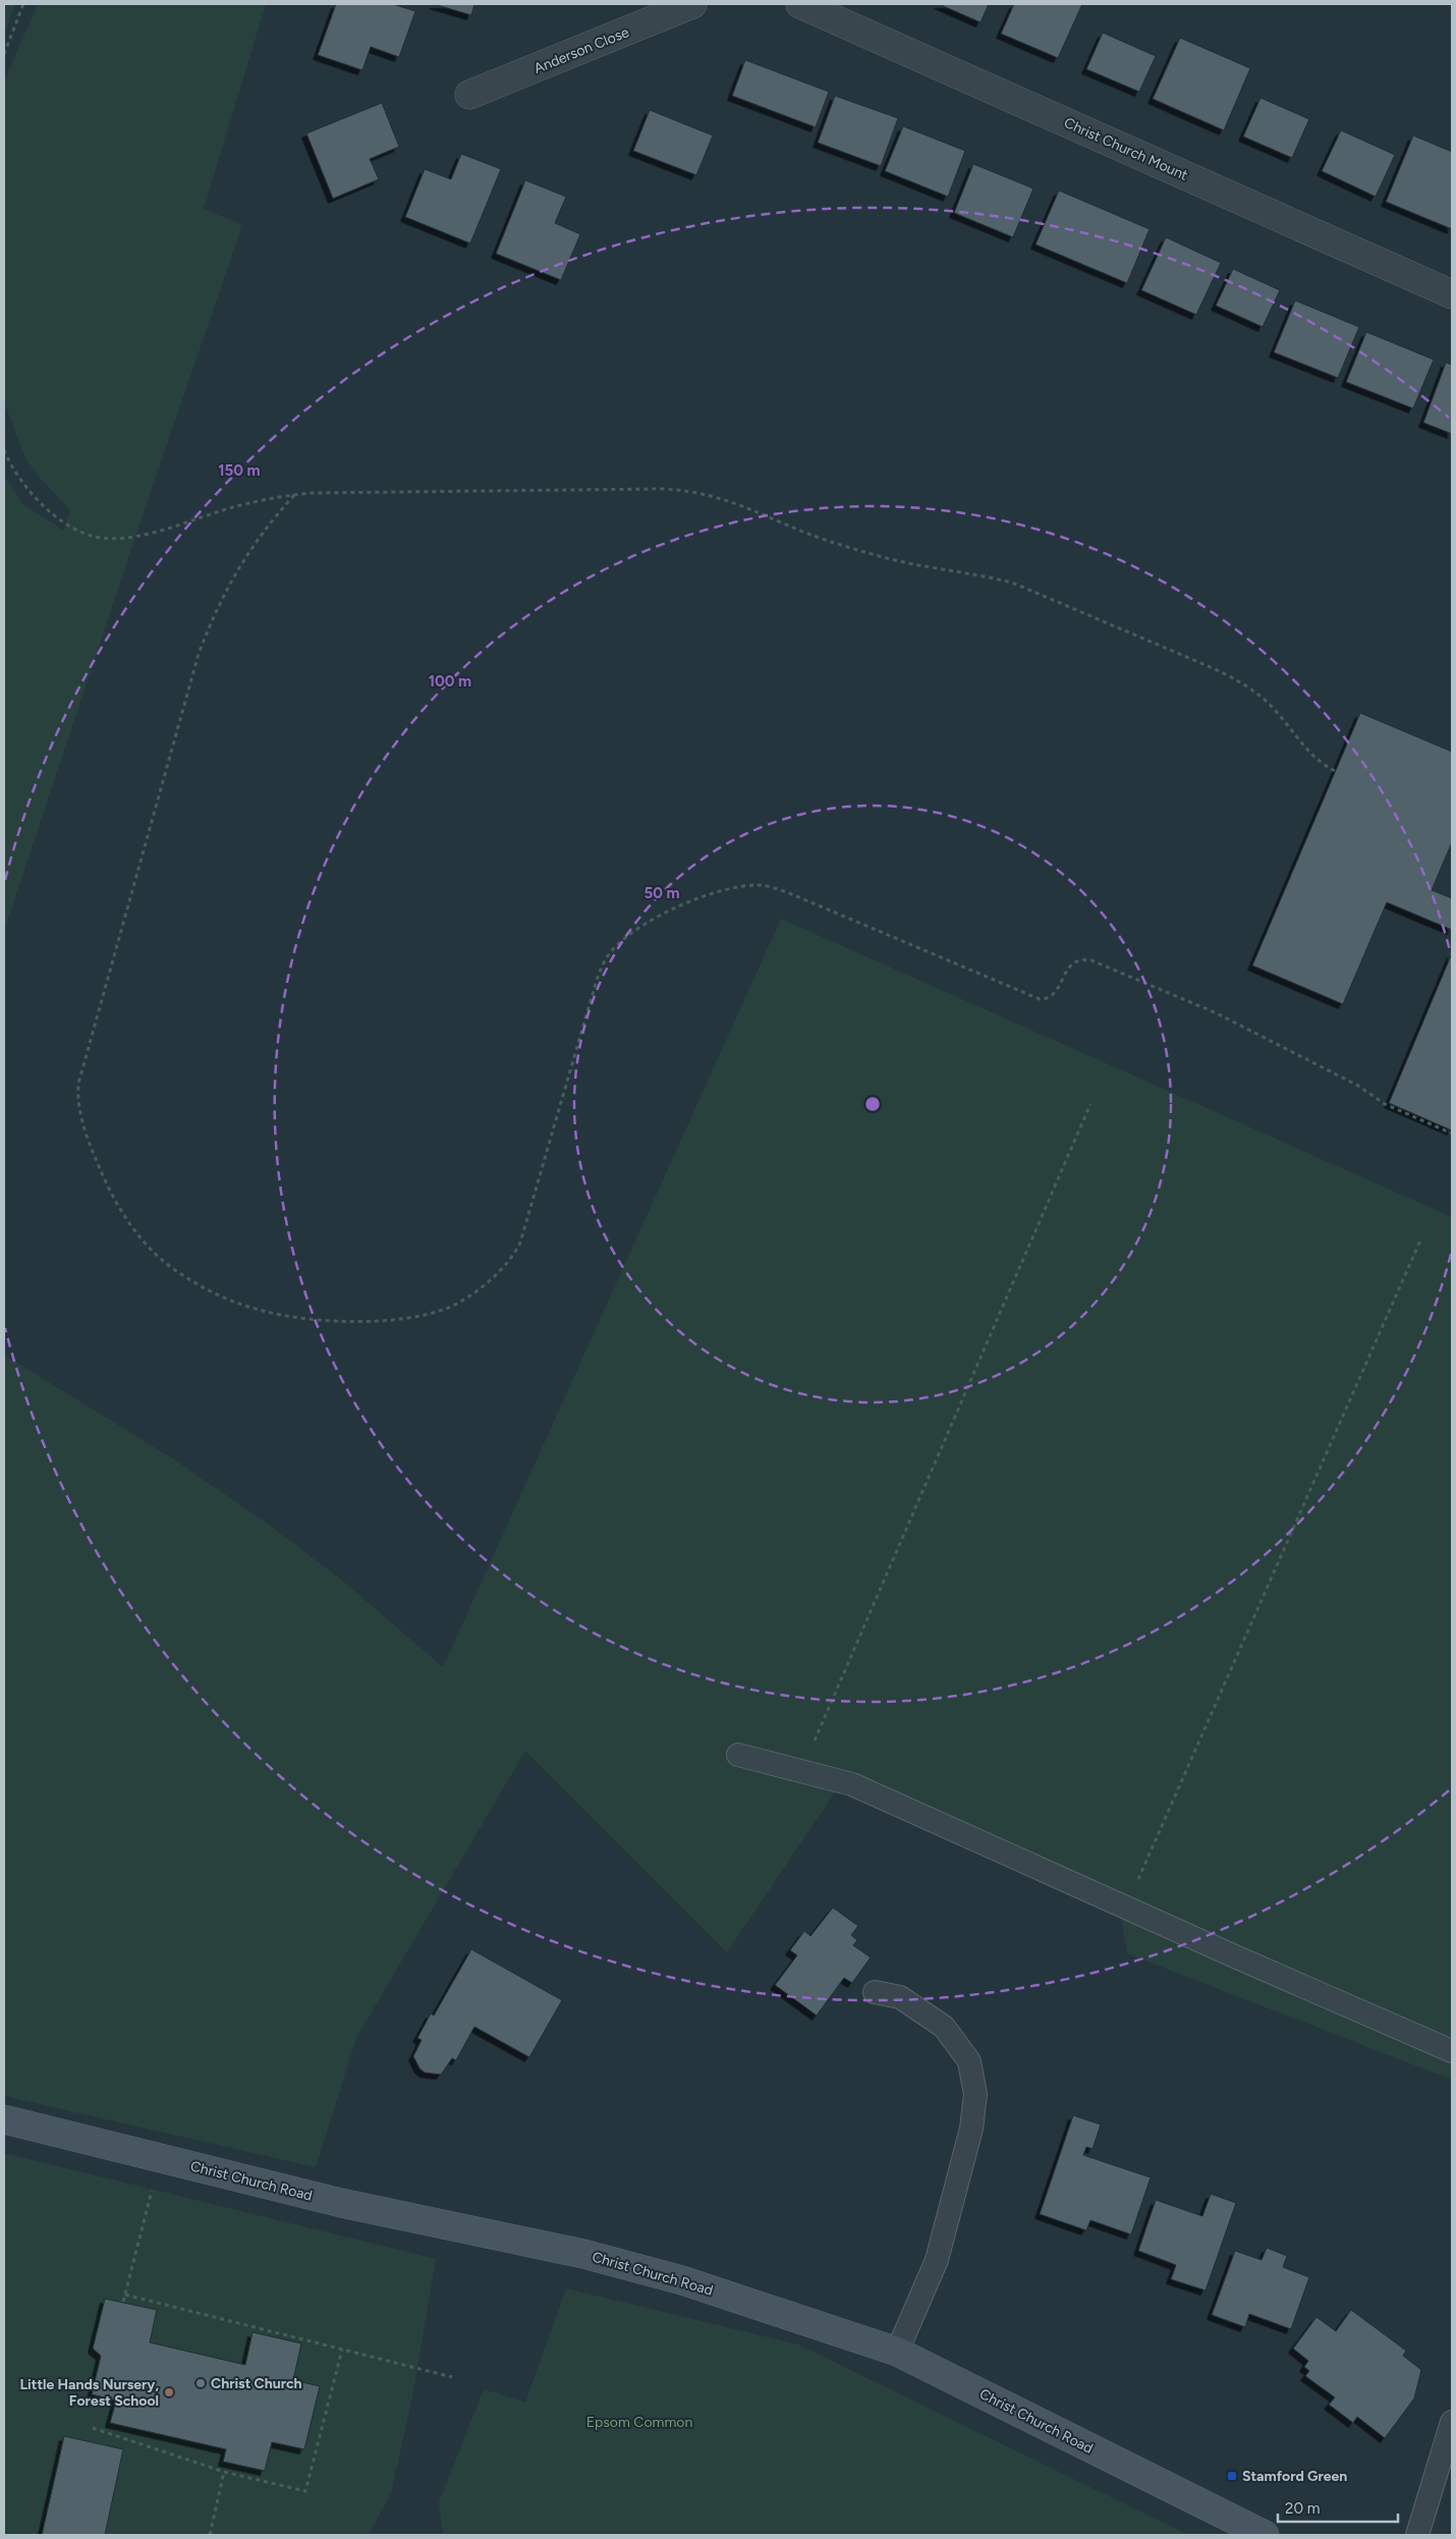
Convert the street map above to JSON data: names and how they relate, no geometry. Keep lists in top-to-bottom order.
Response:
{
  "streets": {
    "main road": ["Christ Church Road"],
    "street": ["Anderson Close", "Christ Church Mount"]
  },
  "parks": ["Epsom Common"],
  "places": {
    "other": ["Christ Church", "Little Hands Nursery, Forest School"],
    "transit": ["Stamford Green"]
  },
  "scale_bar": "20 m",
  "rings": ["150 m", "100 m", "50 m"]
}
